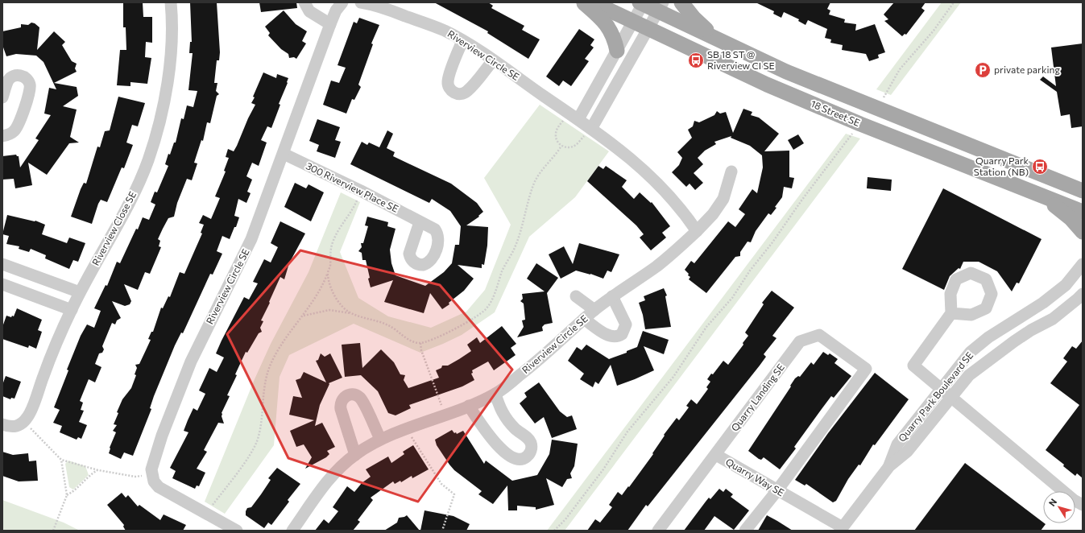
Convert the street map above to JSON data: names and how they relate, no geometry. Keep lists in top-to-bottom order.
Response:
{
  "streets": {
    "main road": ["18 Street SE"],
    "street": [
      "Riverview Circle SE",
      "300 Riverview Place SE",
      "Riverview Close SE",
      "Quarry Park Boulevard SE",
      "Quarry Landing SE",
      "Quarry Way SE"
    ]
  },
  "crossings": [
    ["Riverview Circle SE", "300 Riverview Place SE"],
    ["Quarry Park Boulevard SE", "Quarry Way SE"],
    ["Quarry Landing SE", "Quarry Way SE"]
  ],
  "places": {
    "bus stop": ["SB 18 ST @ Riverview CI SE", "Quarry Park Station (NB)"],
    "parking": ["private parking"]
  },
  "north": "top left"
}
